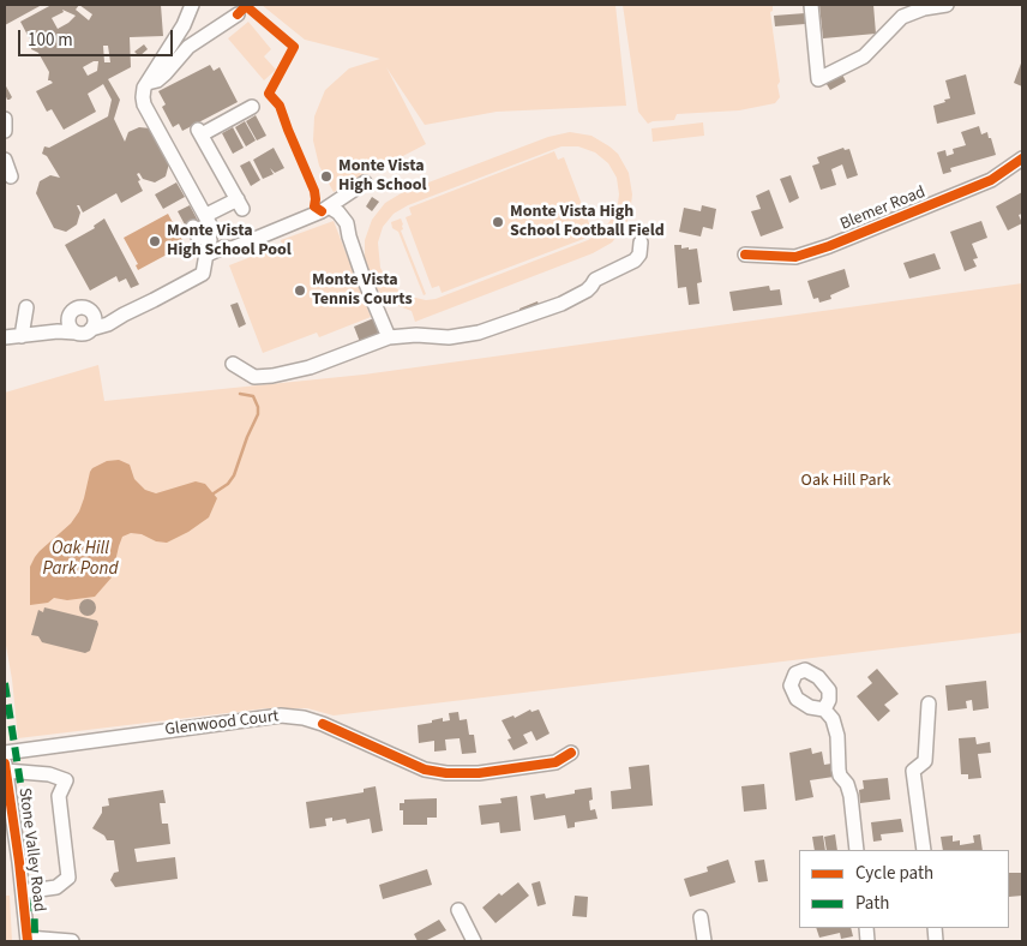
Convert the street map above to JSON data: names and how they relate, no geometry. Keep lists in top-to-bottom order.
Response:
{
  "streets": {
    "street": ["Blemer Road", "Glenwood Court", "Stone Valley Road"]
  },
  "water": ["Oak Hill Park Pond"],
  "parks": ["Oak Hill Park"],
  "places": [
    "Monte Vista High School",
    "Monte Vista High School Football Field",
    "Monte Vista High School Pool",
    "Monte Vista Tennis Courts"
  ],
  "legend": ["Cycle path", "Path"],
  "scale_bar": "100 m"
}
